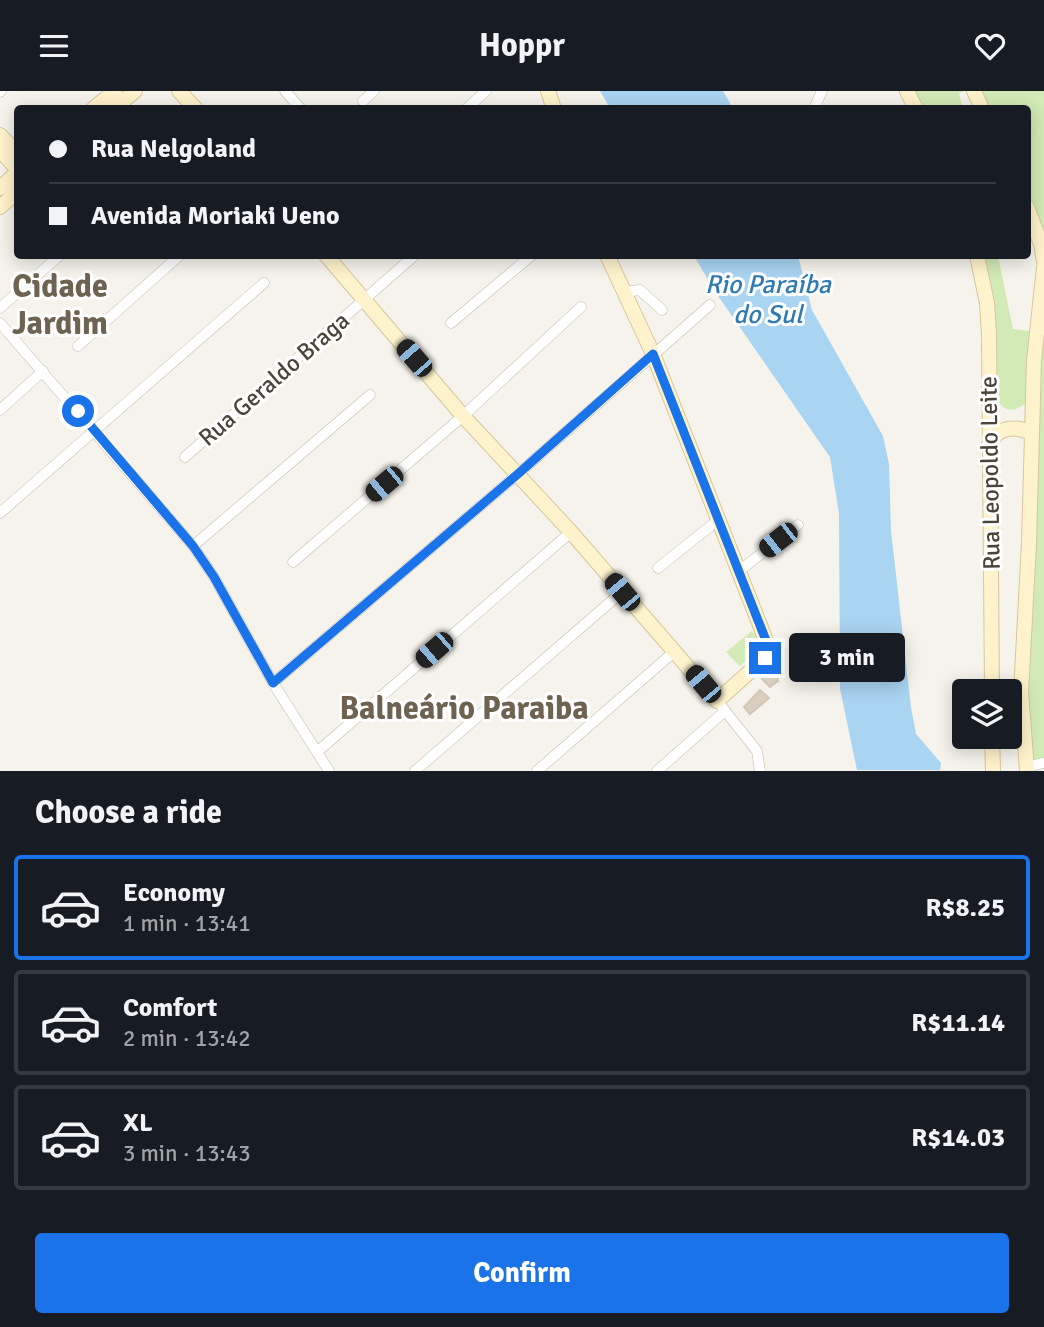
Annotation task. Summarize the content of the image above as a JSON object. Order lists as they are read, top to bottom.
{
  "streets": {
    "main road": ["Rua Leopoldo Leite"],
    "street": ["Rua Geraldo Braga"]
  },
  "districts": ["Cidade Jardim", "Balneário Paraiba"],
  "water": ["Rio Paraíba do Sul"],
  "page": {
    "header": "Hoppr",
    "banner": ["Rua Nelgoland", "Avenida Moriaki Ueno"],
    "bubble": "3 min",
    "heading": "Choose a ride",
    "list": [
      {
        "name": "Economy",
        "note": "1 min · 13:41",
        "value": "R$8.25"
      },
      {
        "name": "Comfort",
        "note": "2 min · 13:42",
        "value": "R$11.14"
      },
      {
        "name": "XL",
        "note": "3 min · 13:43",
        "value": "R$14.03"
      }
    ],
    "buttons": "Confirm"
  }
}
